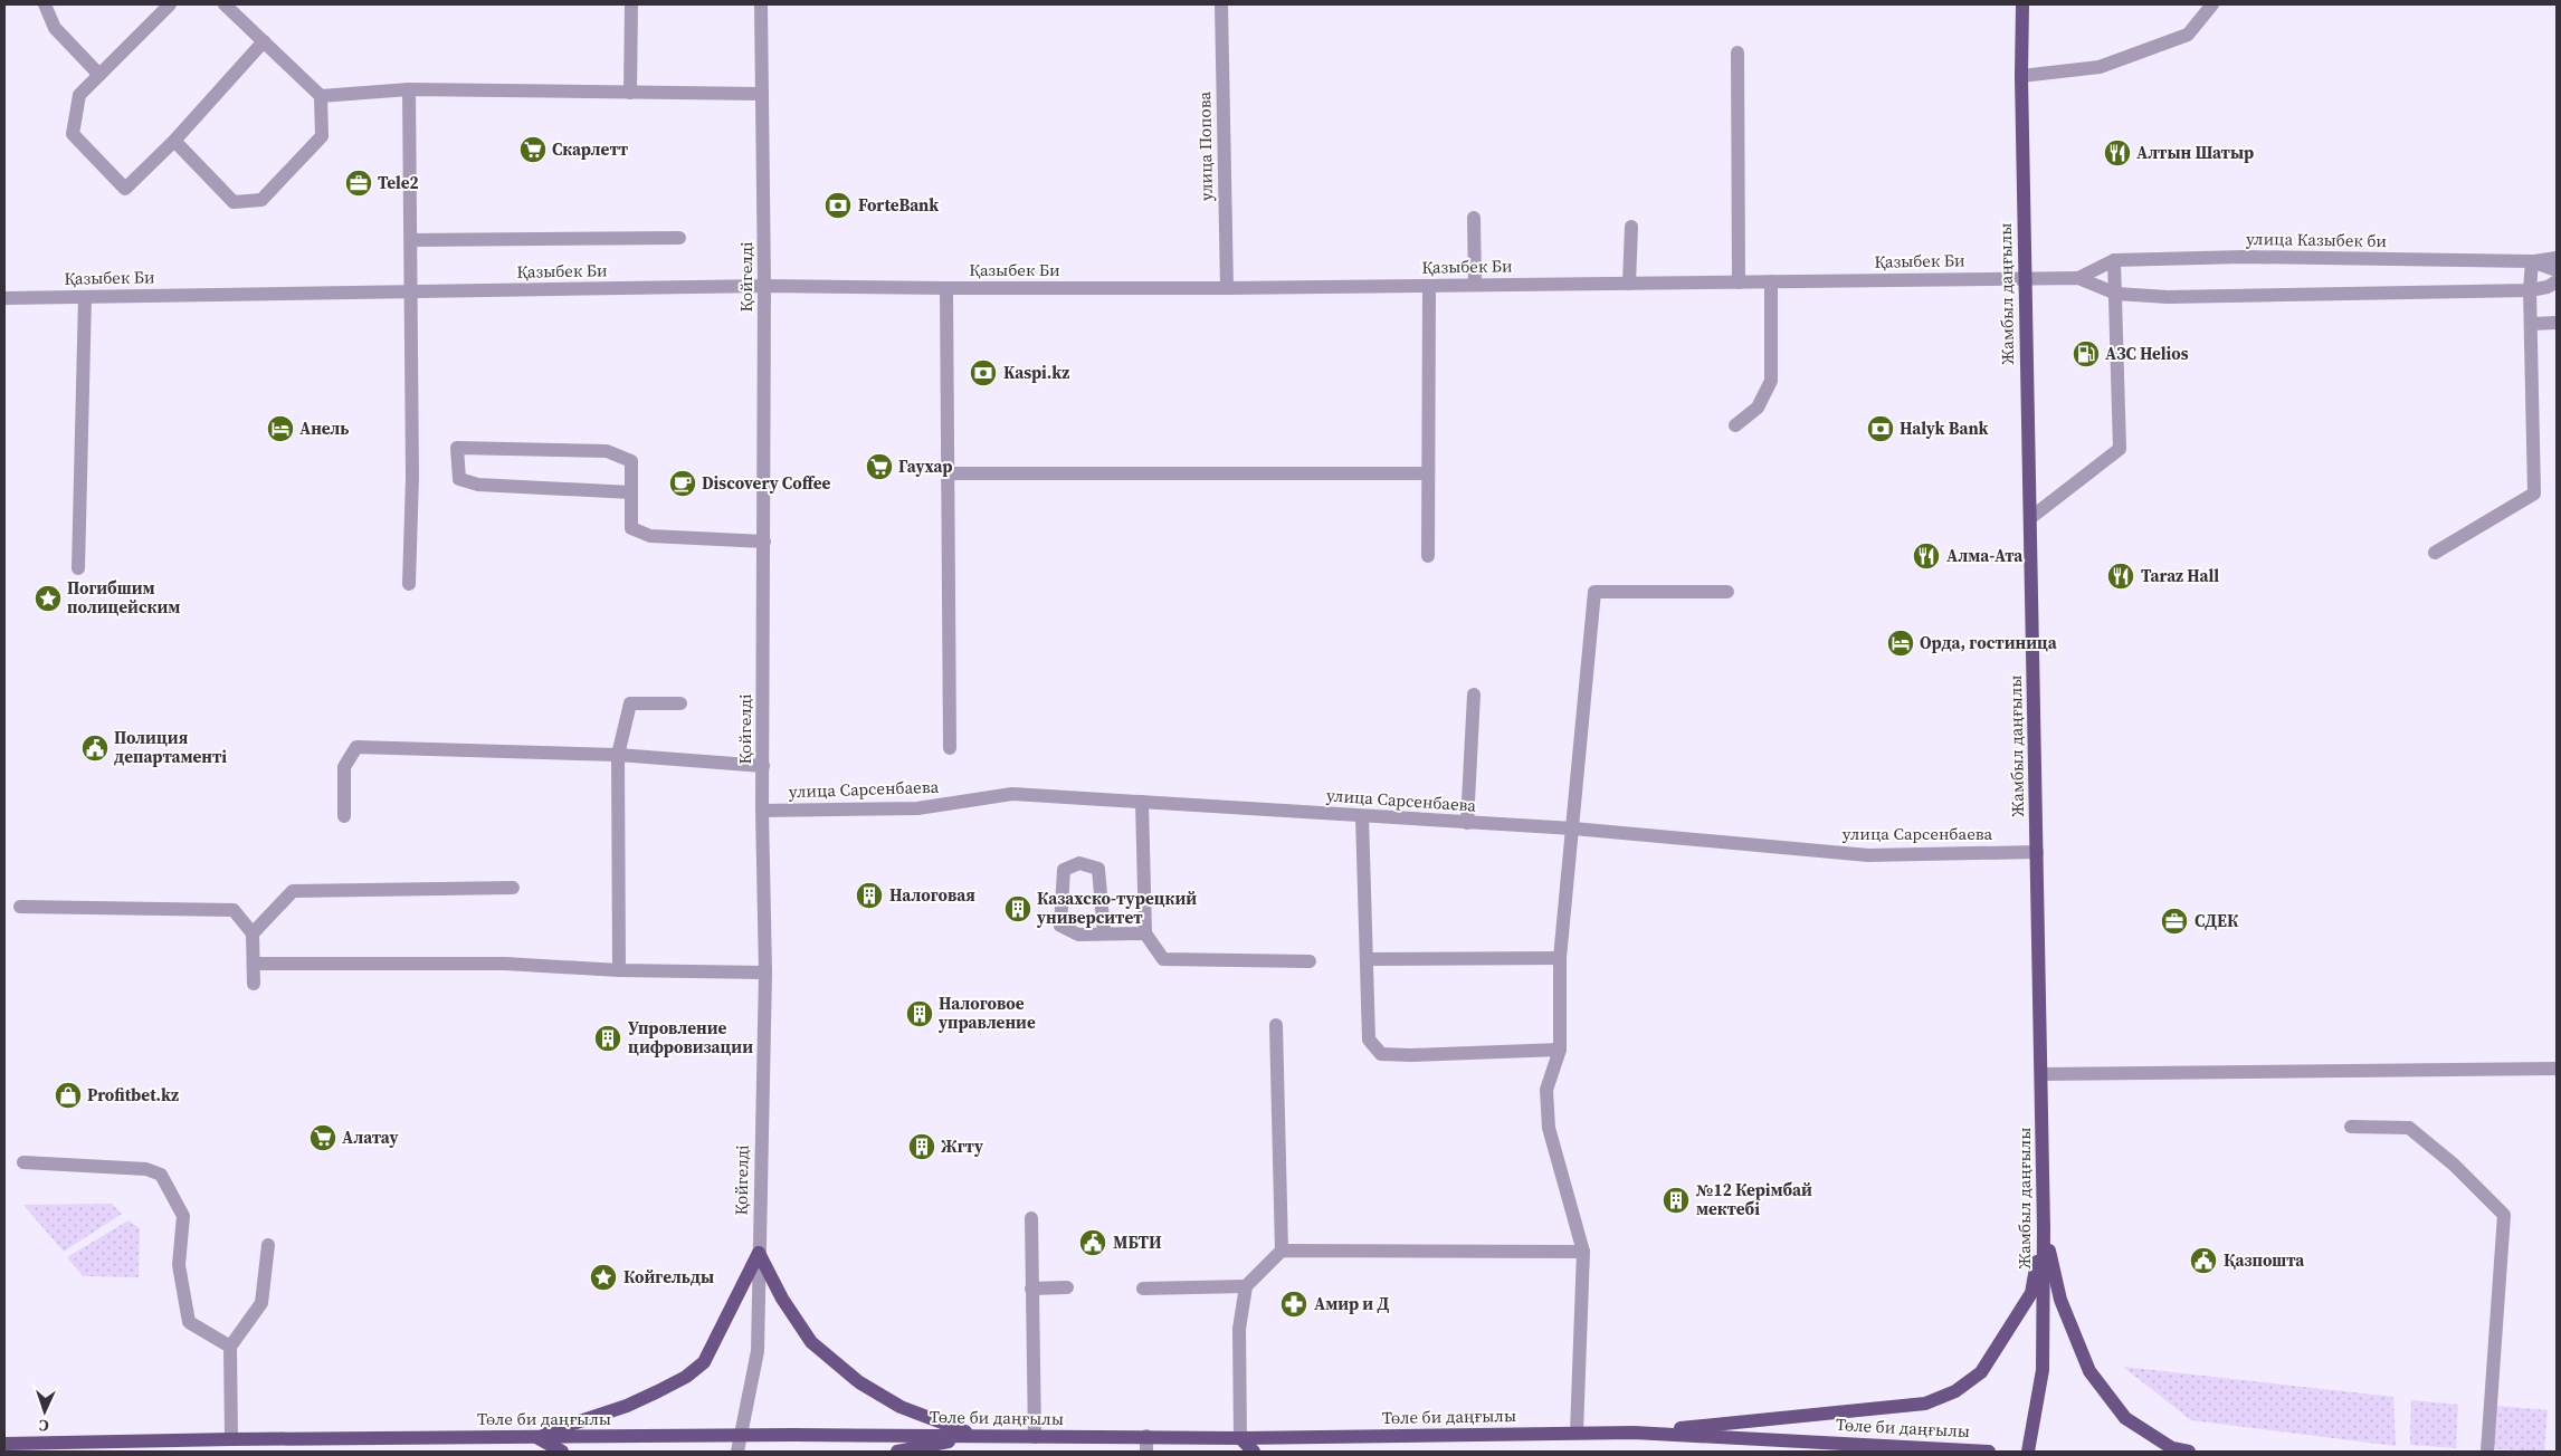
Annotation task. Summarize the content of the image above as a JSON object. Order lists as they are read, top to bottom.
{
  "streets": {
    "main road": ["Жамбыл даңғылы", "Төле би даңғылы"],
    "street": [
      "улица Попова",
      "улица Казыбек би",
      "Қазыбек Би",
      "Қойгелді",
      "улица Сарсенбаева"
    ]
  },
  "crossings": [
    ["улица Попова", "Қазыбек Би"],
    ["улица Казыбек би", "Қазыбек Би"],
    ["улица Казыбек би", "Жамбыл даңғылы"],
    ["Қазыбек Би", "Қойгелді"],
    ["Қазыбек Би", "Жамбыл даңғылы"],
    ["Қойгелді", "улица Сарсенбаева"],
    ["Қойгелді", "Төле би даңғылы"],
    ["Жамбыл даңғылы", "улица Сарсенбаева"]
  ],
  "places": {
    "supermarket": ["Скарлетт", "Гаухар", "Алатау"],
    "restaurant": ["Алтын Шатыр", "Алма-Ата", "Taraz Hall"],
    "office": ["Tele2", "СДЕК"],
    "bank": ["ForteBank", "Kaspi.kz", "Halyk Bank"],
    "fuel station": ["АЗС Helios"],
    "hotel": ["Анель", "Орда, гостиница"],
    "cafe": ["Discovery Coffee"],
    "place": ["Погибшим полицейским", "Койгельды"],
    "public building": ["Полиция департаменті", "МБТИ", "Қазпошта"],
    "building": [
      "Налоговая",
      "Казахско-турецкий университет",
      "Налоговое управление",
      "Упровление цифровизации",
      "Жгту",
      "№12 Керімбай мектебі"
    ],
    "shop": ["Profitbet.kz"],
    "pharmacy": ["Амир и Д"]
  },
  "north": "bottom"
}
